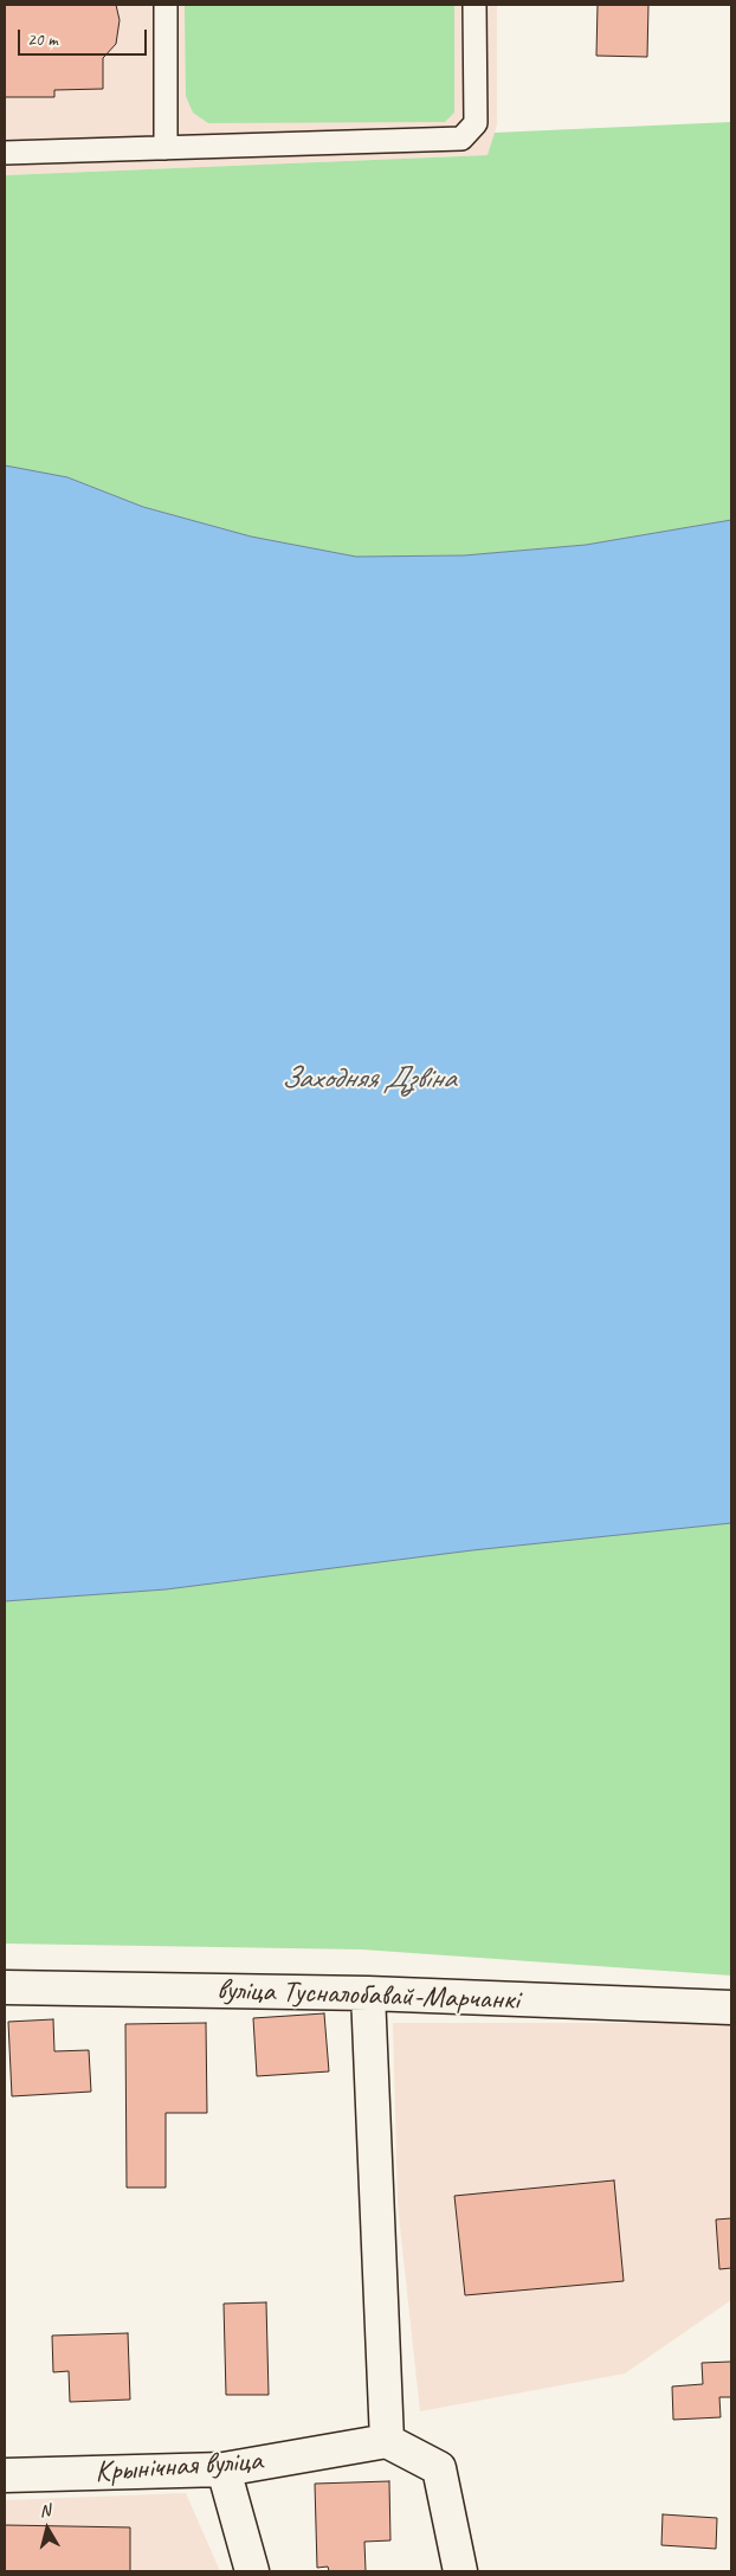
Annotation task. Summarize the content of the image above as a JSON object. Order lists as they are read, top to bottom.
{
  "streets": {
    "street": ["вуліца Тусналобавай-Марчанкі", "Крынічная вуліца"]
  },
  "water": ["Заходняя Дзвіна"],
  "scale_bar": "20 m",
  "north": "top"
}
